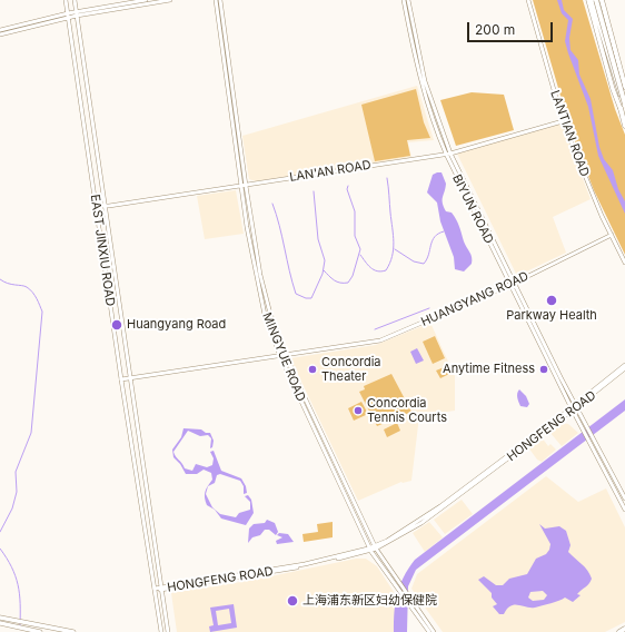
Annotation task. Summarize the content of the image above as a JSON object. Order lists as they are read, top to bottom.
{
  "streets": {
    "street": [
      "LANTIAN ROAD",
      "LAN'AN ROAD",
      "BIYUN ROAD",
      "EAST JINXIU ROAD",
      "HUANGYANG ROAD",
      "MINGYUE ROAD",
      "HONGFENG ROAD"
    ]
  },
  "crossings": [
    ["LANTIAN ROAD", "LAN'AN ROAD"],
    ["LANTIAN ROAD", "HUANGYANG ROAD"],
    ["LAN'AN ROAD", "BIYUN ROAD"],
    ["LAN'AN ROAD", "EAST JINXIU ROAD"],
    ["LAN'AN ROAD", "MINGYUE ROAD"],
    ["BIYUN ROAD", "HUANGYANG ROAD"],
    ["BIYUN ROAD", "HONGFENG ROAD"],
    ["EAST JINXIU ROAD", "HUANGYANG ROAD"],
    ["EAST JINXIU ROAD", "HONGFENG ROAD"],
    ["HUANGYANG ROAD", "MINGYUE ROAD"],
    ["MINGYUE ROAD", "HONGFENG ROAD"]
  ],
  "places": [
    "Parkway Health",
    "Huangyang Road",
    "Concordia Theater",
    "Anytime Fitness",
    "Concordia Tennis Courts",
    "上海浦东新区妇幼保健院"
  ],
  "scale_bar": "200 m"
}
